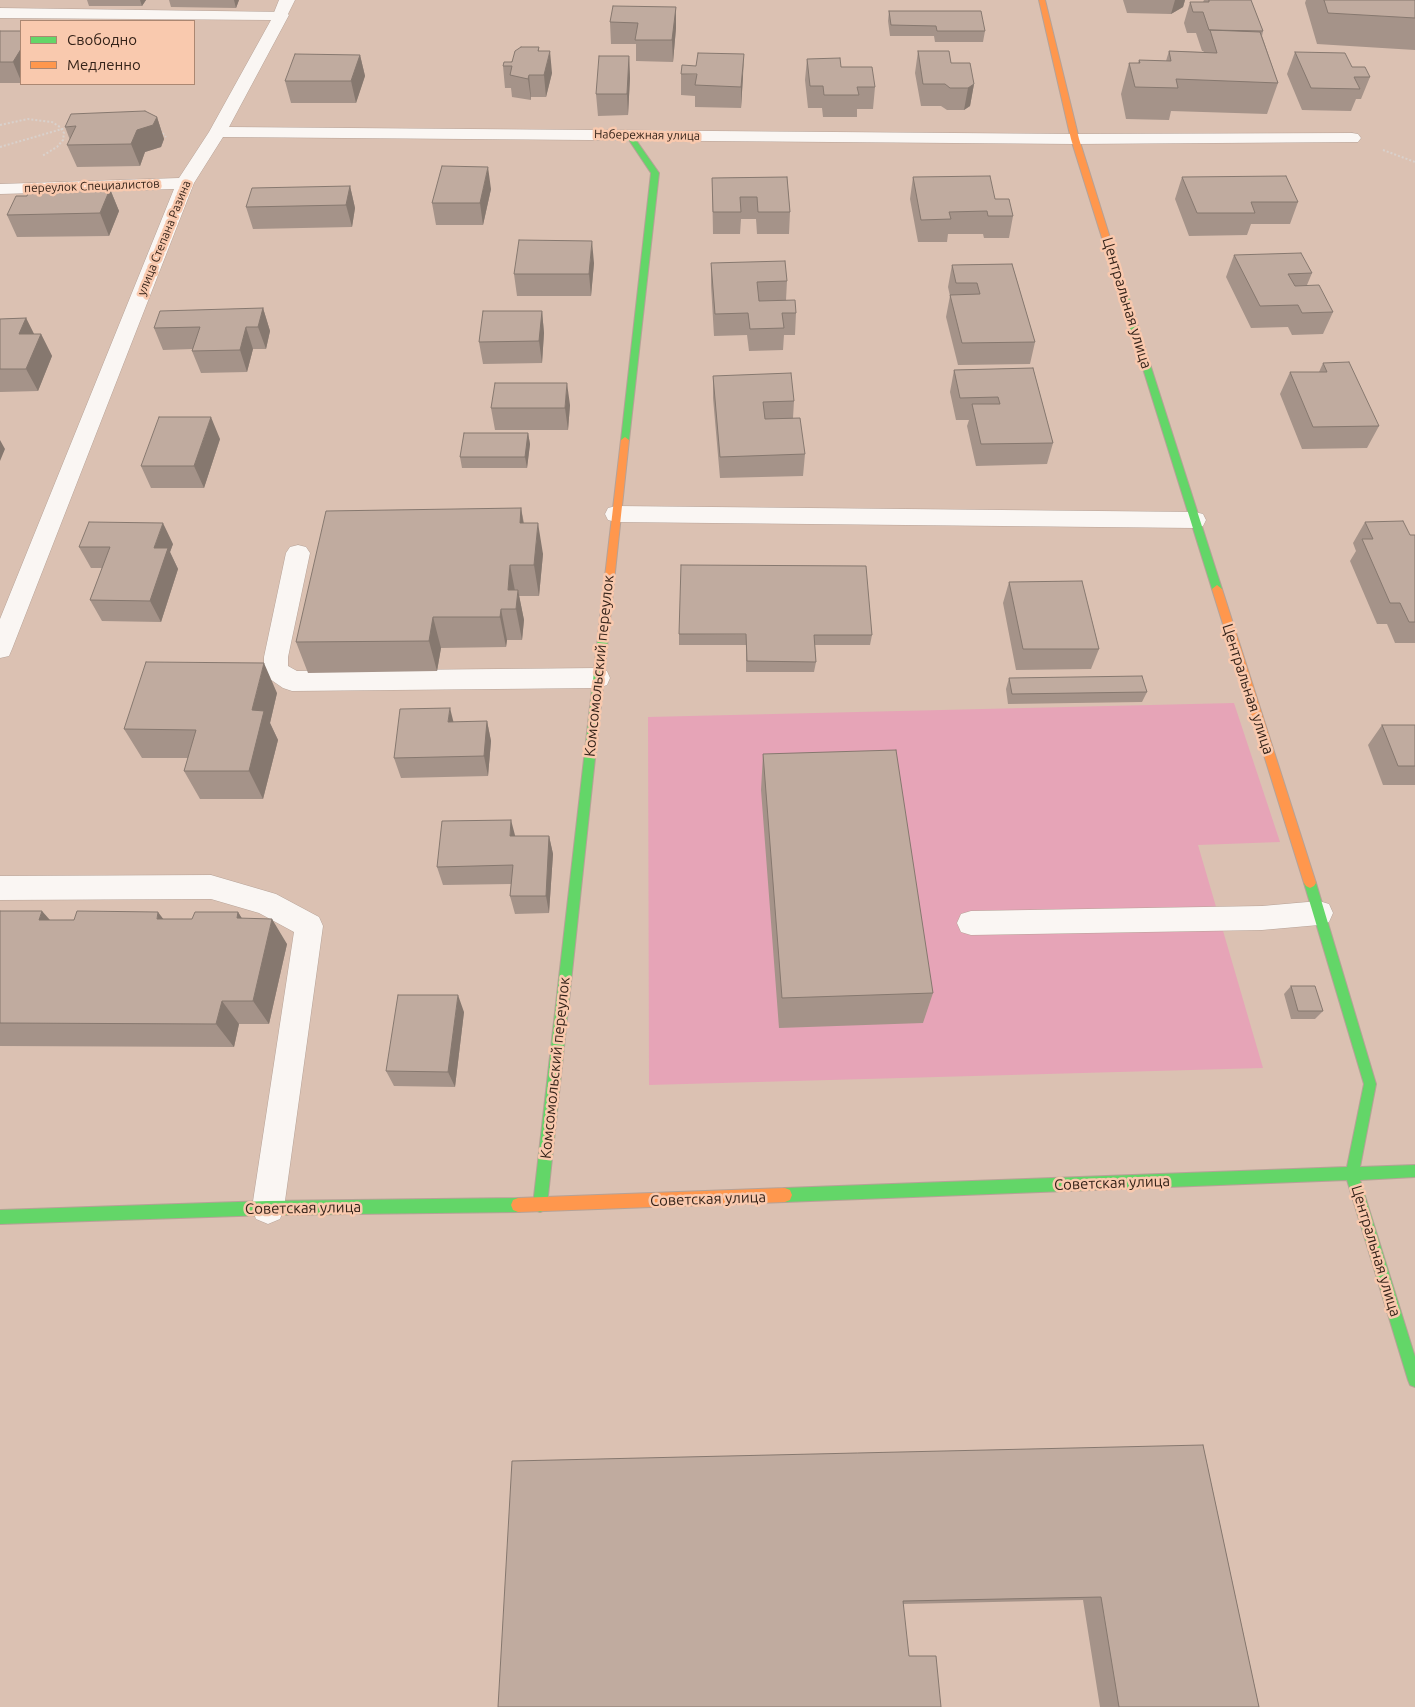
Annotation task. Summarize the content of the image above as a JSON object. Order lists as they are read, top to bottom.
{
  "streets": {
    "street": [
      "Набережная улица",
      "переулок Специалистов",
      "улица Степана Разина",
      "Центральная улица",
      "Комсомольский переулок",
      "Советская улица"
    ]
  },
  "crossings": [
    ["Набережная улица", "улица Степана Разина"],
    ["Набережная улица", "Центральная улица"],
    ["Набережная улица", "Комсомольский переулок"],
    ["переулок Специалистов", "улица Степана Разина"],
    ["Центральная улица", "Советская улица"],
    ["Комсомольский переулок", "Советская улица"]
  ],
  "legend": ["Свободно", "Медленно"]
}
